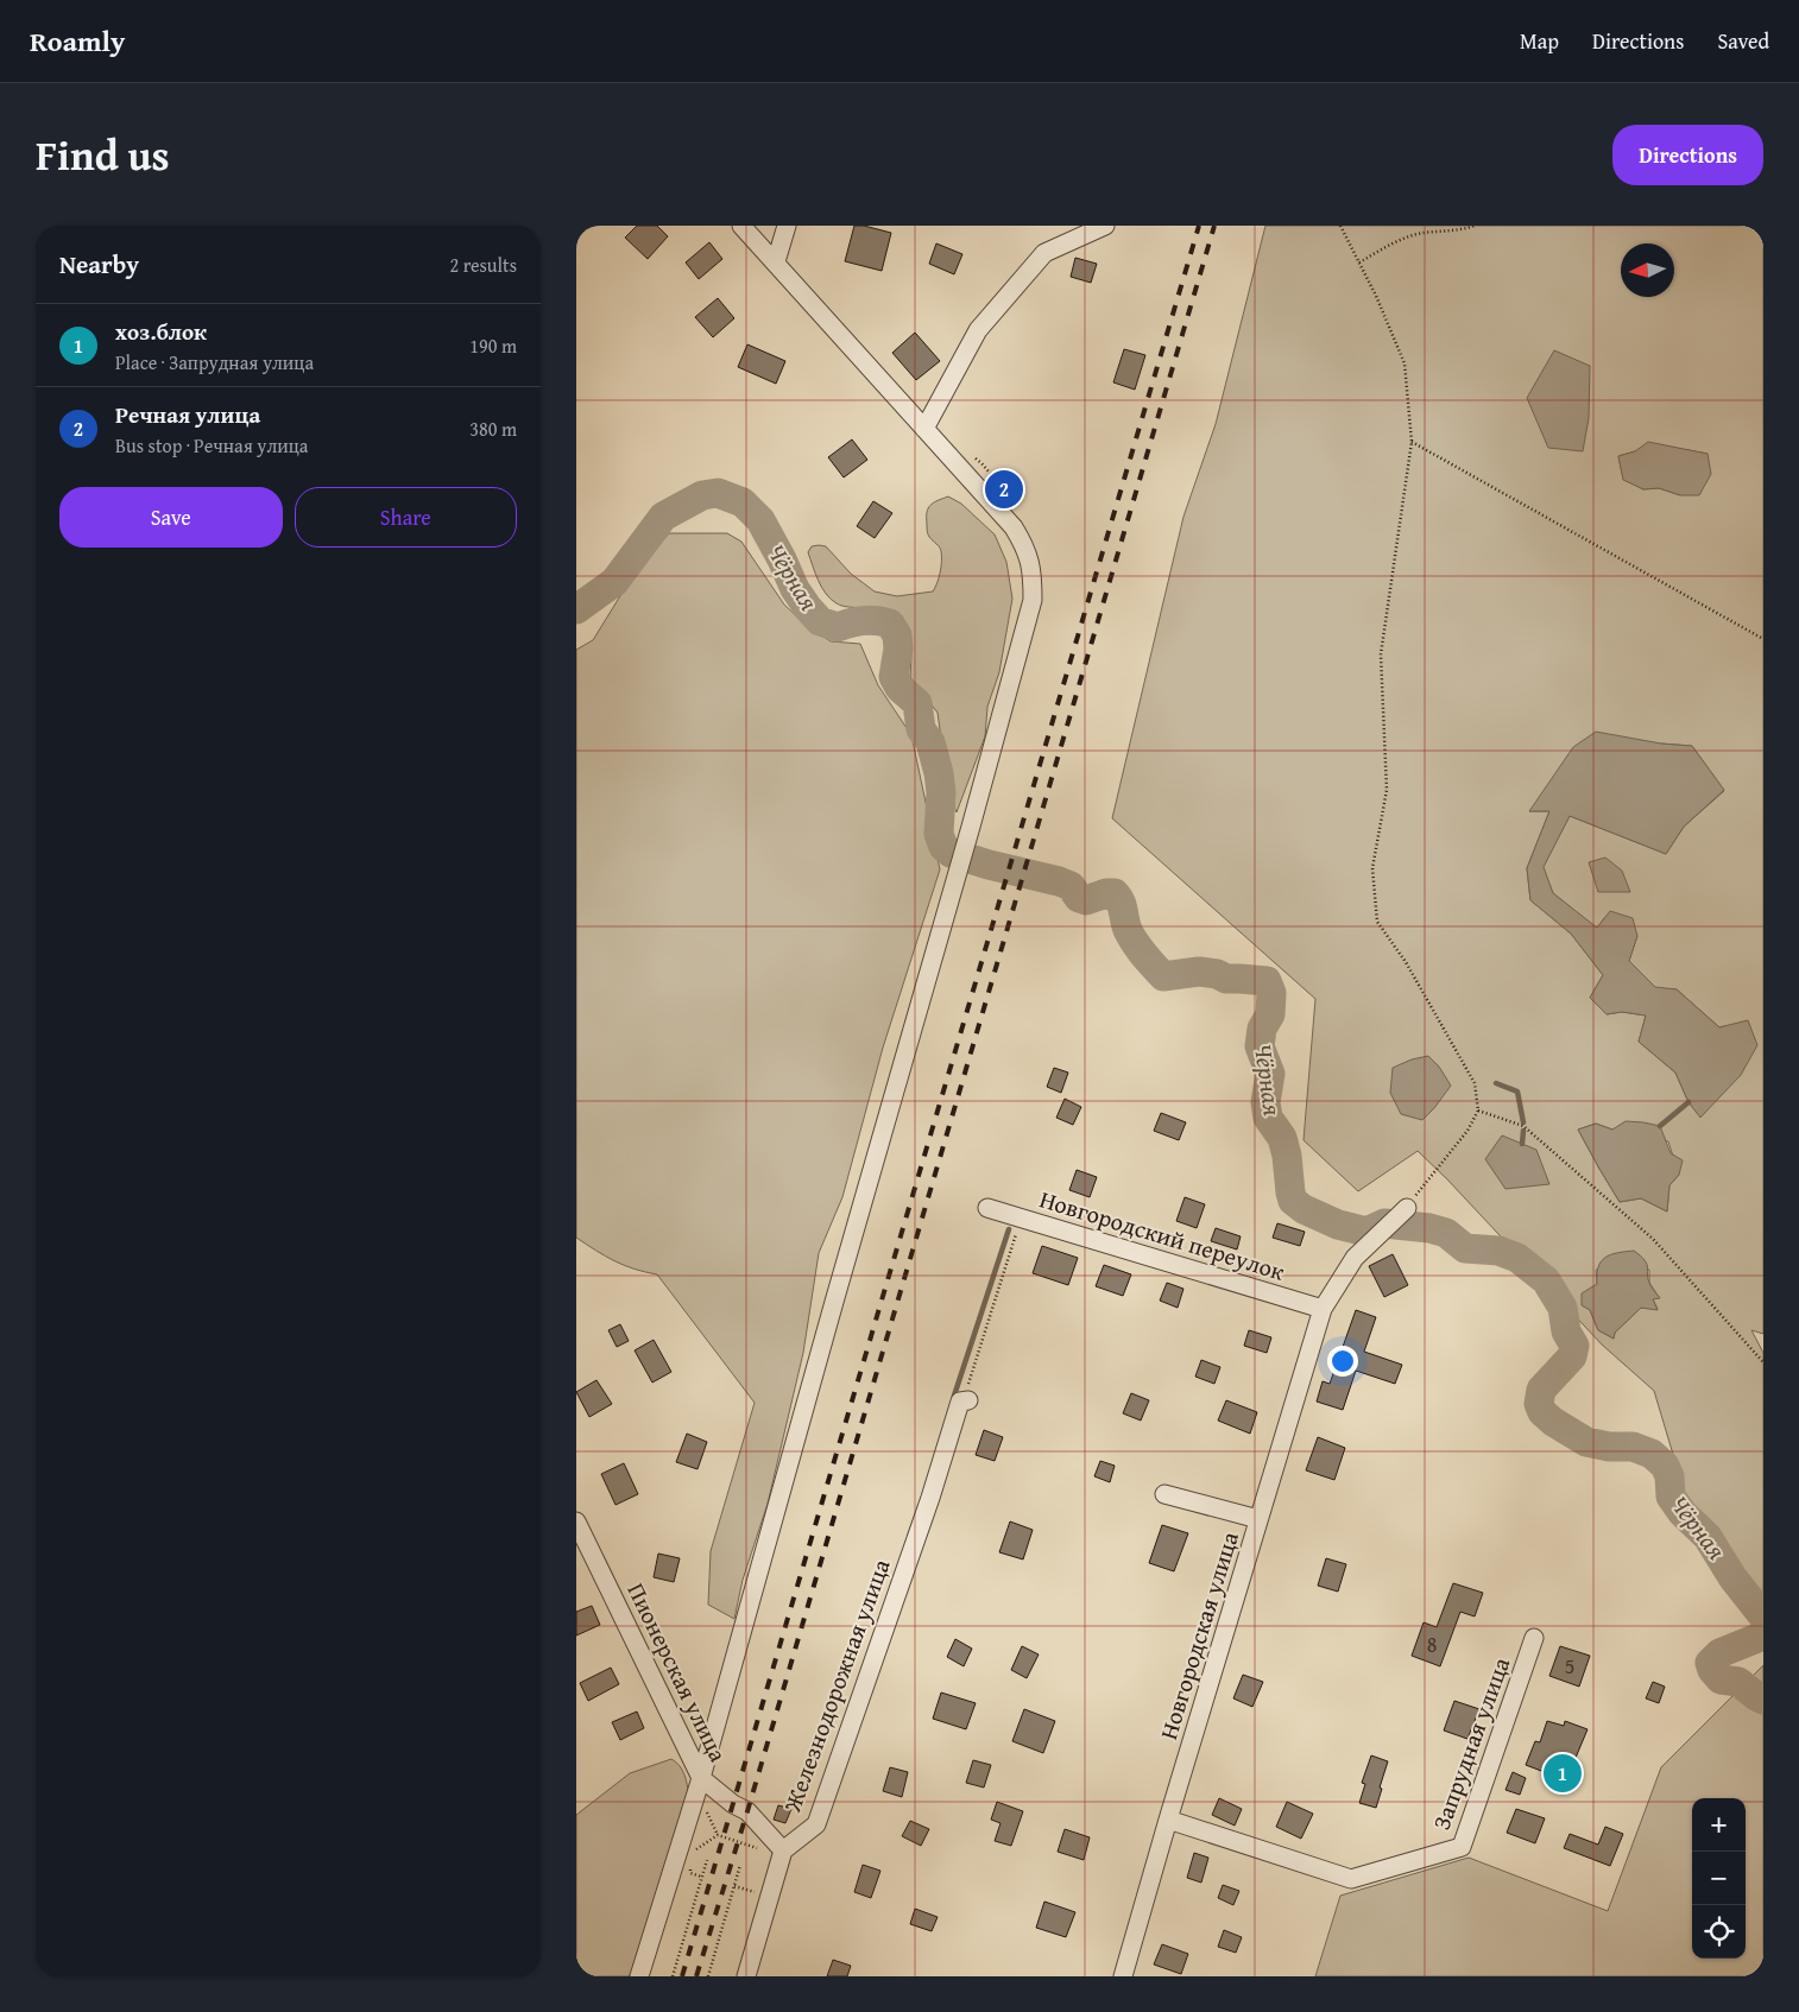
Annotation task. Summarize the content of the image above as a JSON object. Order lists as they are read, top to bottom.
{
  "streets": {
    "street": [
      "Новгородский переулок",
      "Новгородская улица",
      "Пионерская улица",
      "Железнодорожная улица",
      "Запрудная улица"
    ]
  },
  "crossings": [
    ["Новгородский переулок", "Новгородская улица"],
    ["Новгородская улица", "Запрудная улица"],
    ["Пионерская улица", "Железнодорожная улица"]
  ],
  "water": ["Чёрная"],
  "house_numbers": ["8", "5"],
  "north": "left",
  "page": {
    "header": "Roamly",
    "nav": ["Map", "Directions", "Saved"],
    "title": "Find us",
    "buttons": [
      "Directions",
      ["Save", "Share"]
    ],
    "heading": ["Nearby", "2 results"],
    "list": [
      {
        "mark": "1",
        "name": "хоз.блок",
        "note": "Place · Запрудная улица",
        "value": "190 m"
      },
      {
        "mark": "2",
        "name": "Речная улица",
        "note": "Bus stop · Речная улица",
        "value": "380 m"
      }
    ],
    "pins": ["2", "1"],
    "map_buttons": ["+", "−"]
  }
}
